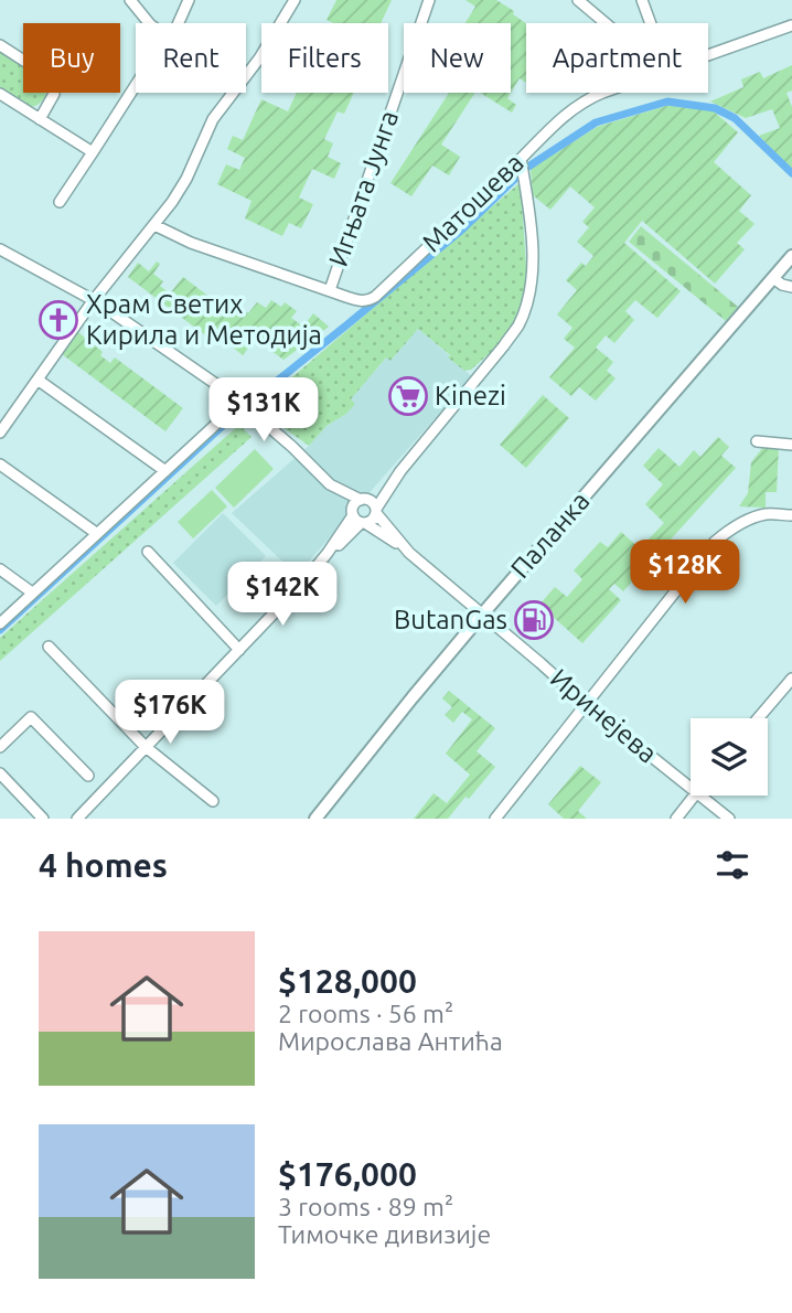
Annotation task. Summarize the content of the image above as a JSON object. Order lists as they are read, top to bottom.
{
  "streets": {
    "main road": ["Паланка"],
    "street": ["Игњата Јунга", "Матошева", "Иринејева"]
  },
  "crossings": [
    ["Игњата Јунга", "Матошева"],
    ["Паланка", "Иринејева"]
  ],
  "places": {
    "church": ["Храм Светих Кирила и Методија"],
    "supermarket": ["Kinezi"],
    "fuel station": ["ButanGas"]
  },
  "page": {
    "chip": [
      "Buy",
      "Rent",
      "Filters",
      "New",
      "Apartment"
    ],
    "price": [
      "$131K",
      "$128K",
      "$142K",
      "$176K"
    ],
    "heading": "4 homes",
    "list": [
      {
        "name": "$128,000",
        "note": "2 rooms · 56 m² · Мирослава Антића"
      },
      {
        "name": "$176,000",
        "note": "3 rooms · 89 m² · Тимочке дивизије"
      }
    ]
  }
}
